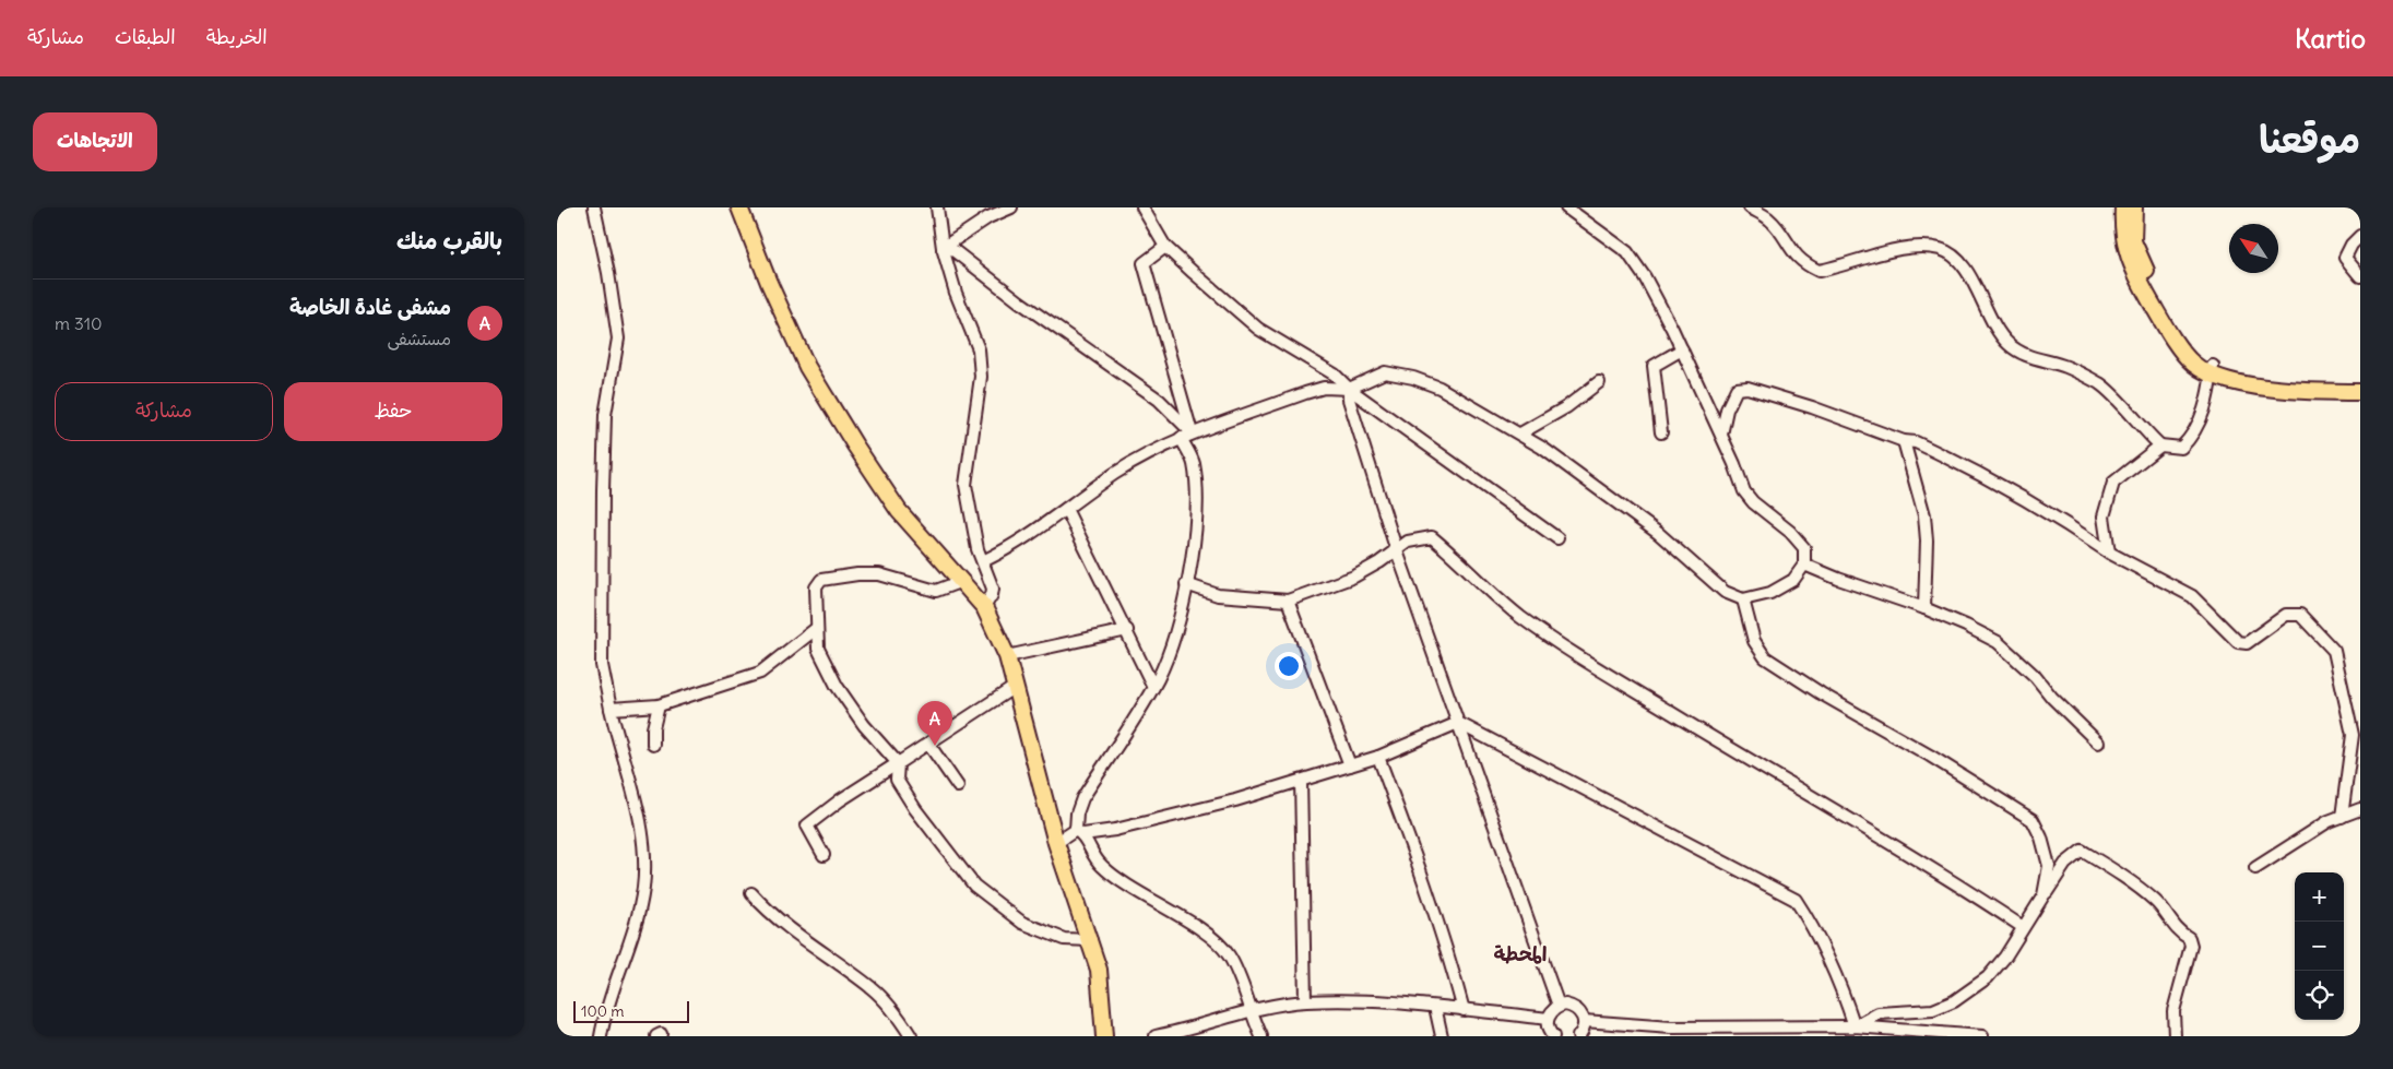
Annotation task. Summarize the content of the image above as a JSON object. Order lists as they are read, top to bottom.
{
  "districts": ["المحطة"],
  "scale_bar": "100 m",
  "north": "top left",
  "page": {
    "header": "Kartio",
    "nav": ["الخريطة", "الطبقات", "مشاركة"],
    "title": "موقعنا",
    "buttons": [
      "الاتجاهات",
      ["حفظ", "مشاركة"]
    ],
    "heading": "بالقرب منك",
    "list": [
      {
        "mark": "A",
        "name": "مشفى غادة الخاصة",
        "note": "مستشفى",
        "value": "310 m"
      }
    ],
    "pins": "A",
    "map_buttons": ["+", "−"],
    "scale": "100 m"
  }
}
